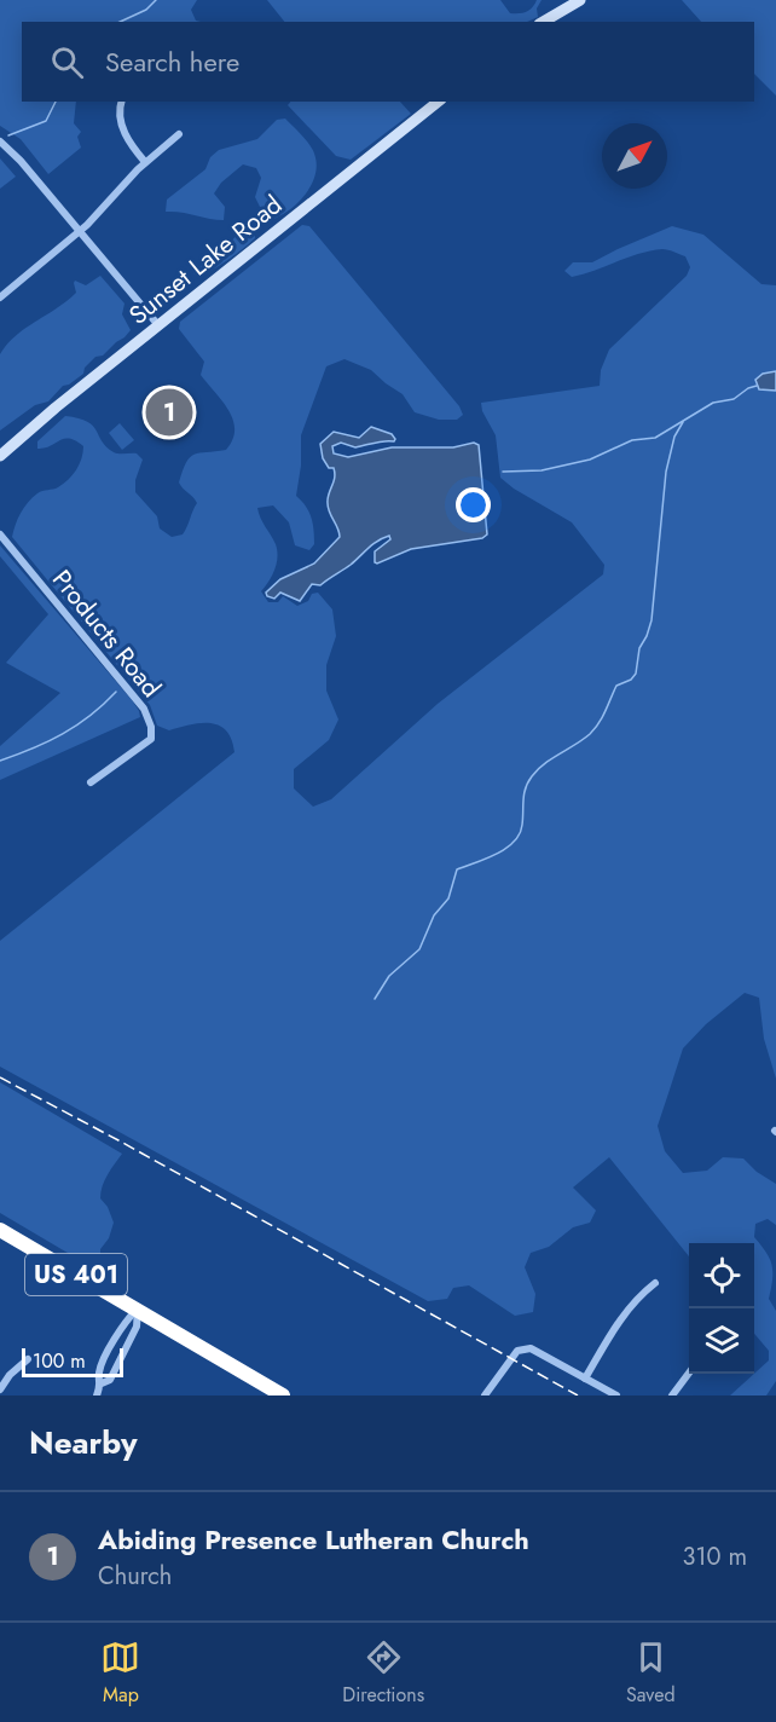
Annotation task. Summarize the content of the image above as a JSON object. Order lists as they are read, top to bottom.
{
  "streets": {
    "highway": ["US 401"],
    "main road": ["Sunset Lake Road"],
    "street": ["Products Road"]
  },
  "scale_bar": "100 m",
  "north": "top right",
  "page": {
    "search": "Search here",
    "pins": "1",
    "scale": "100 m",
    "heading": "Nearby",
    "list": [
      {
        "mark": "1",
        "name": "Abiding Presence Lutheran Church",
        "note": "Church",
        "value": "310 m"
      }
    ],
    "nav": ["Map", "Directions", "Saved"]
  }
}
